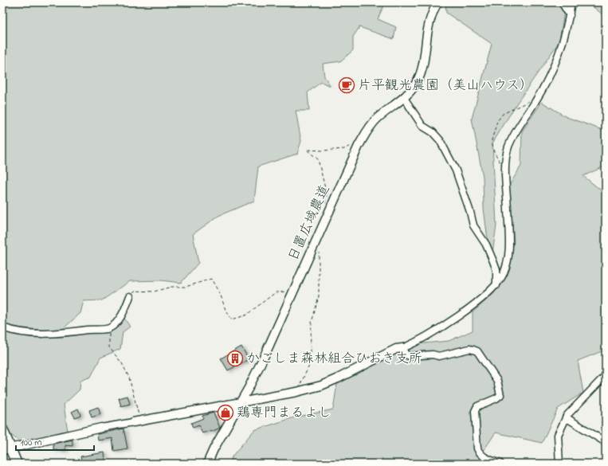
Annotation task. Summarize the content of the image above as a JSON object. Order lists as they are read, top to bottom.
{
  "streets": {
    "street": ["日置広域農道"]
  },
  "places": {
    "cafe": ["片平観光農園（美山ハウス）"],
    "building": ["かごしま森林組合ひおき支所"],
    "shop": ["鶏専門まるよし"]
  },
  "scale_bar": "100 m"
}
